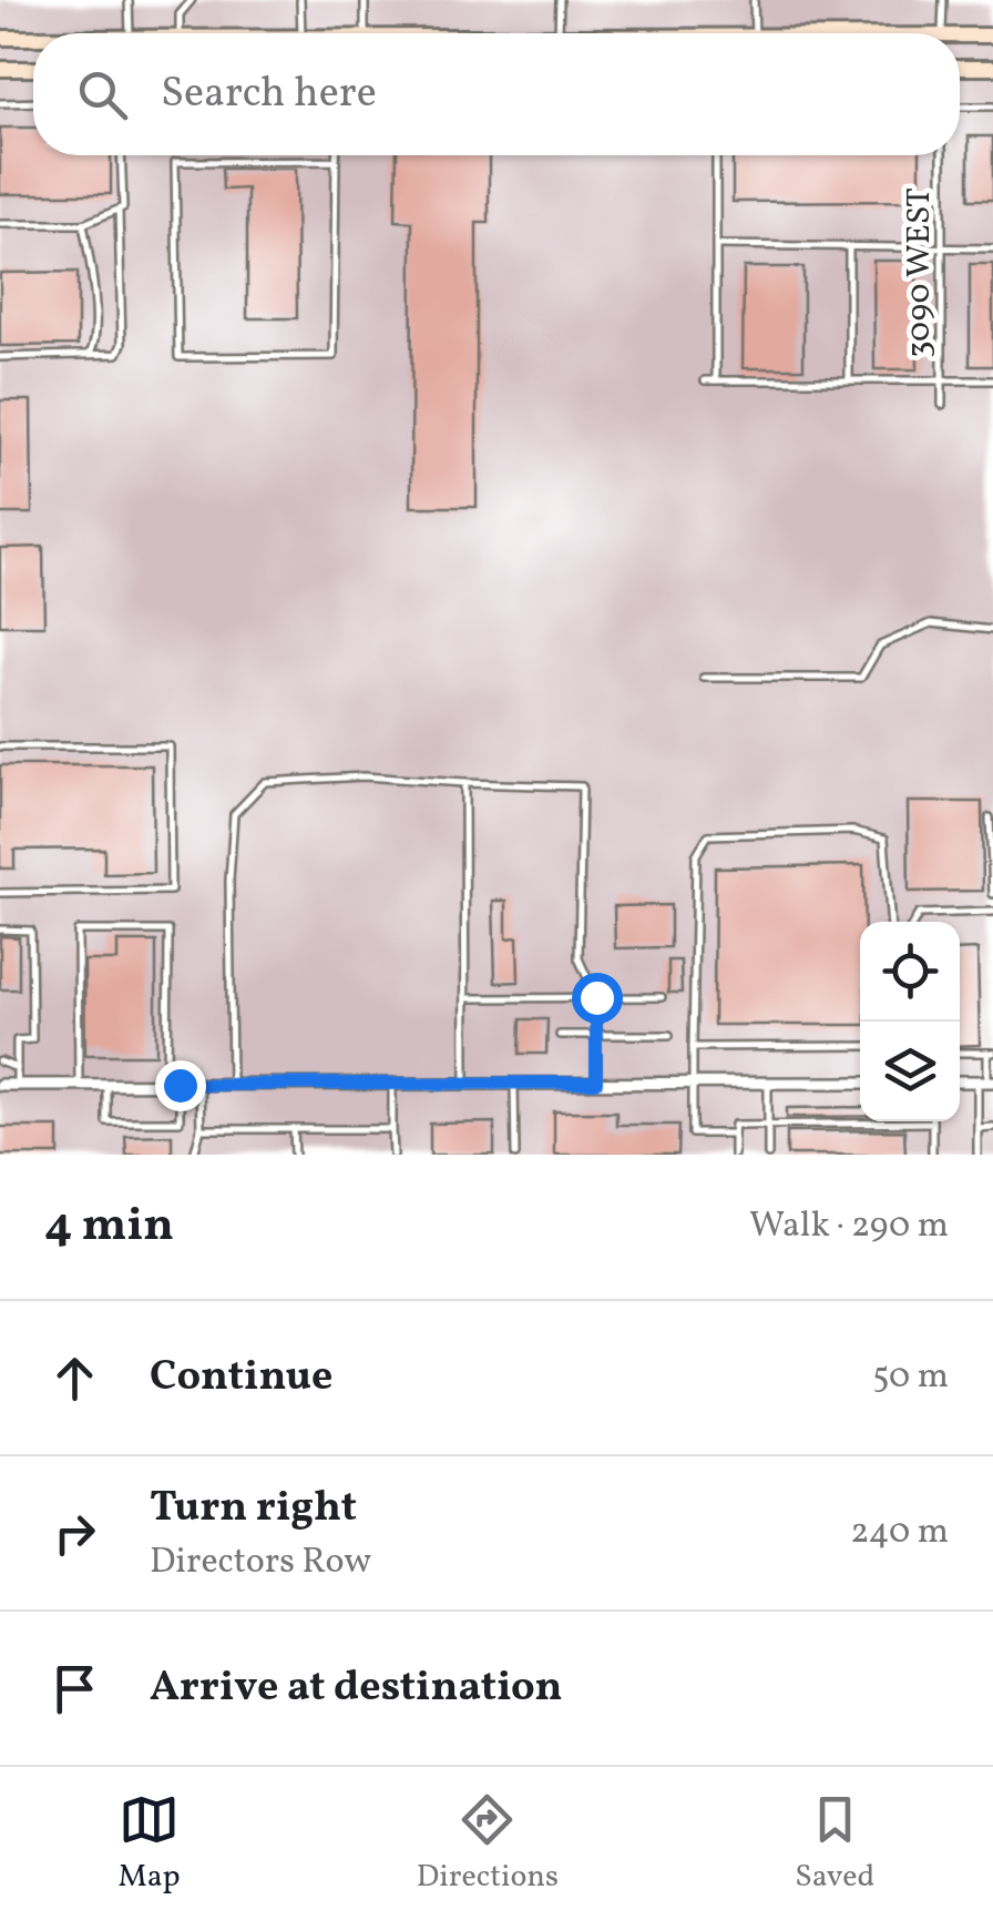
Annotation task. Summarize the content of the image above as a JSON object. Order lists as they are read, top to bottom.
{
  "streets": {
    "lane": ["3090 WEST"]
  },
  "page": {
    "search": "Search here",
    "heading": ["4 min", "Walk · 290 m"],
    "list": [
      ["Continue", "50 m"],
      ["Turn right", "Directors Row", "240 m"],
      "Arrive at destination"
    ],
    "nav": ["Map", "Directions", "Saved"]
  }
}
